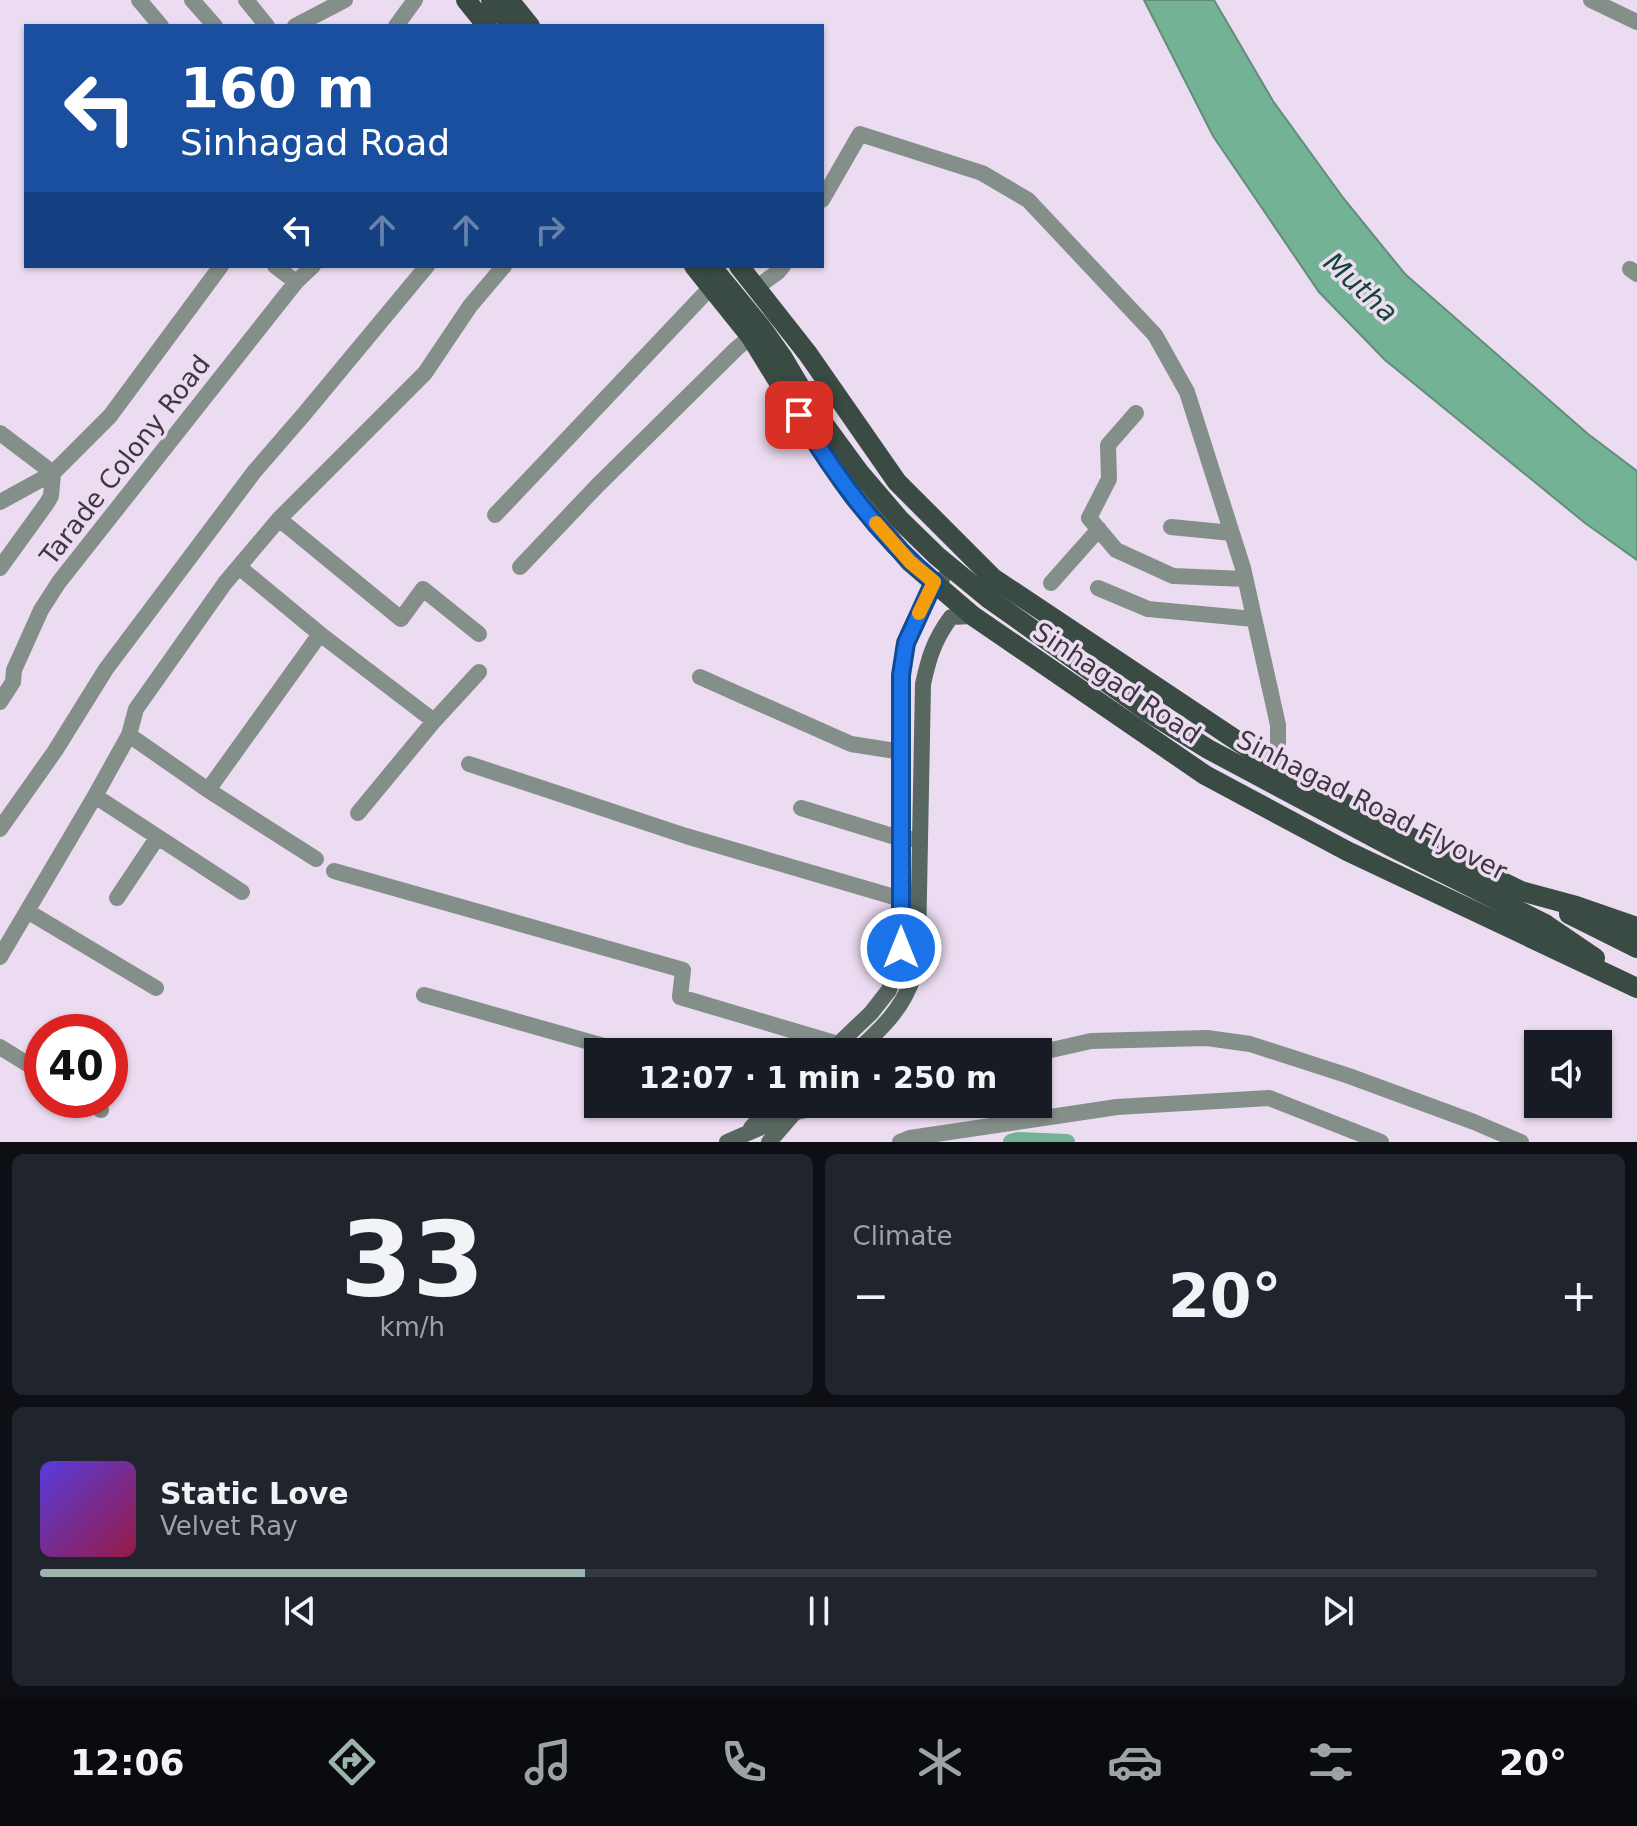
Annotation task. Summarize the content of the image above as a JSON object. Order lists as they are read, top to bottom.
{
  "streets": {
    "main road": ["Sinhagad Road", "Sinhagad Road Flyover"],
    "street": ["Tarade Colony Road"]
  },
  "crossings": [
    ["Sinhagad Road", "Sinhagad Road Flyover"]
  ],
  "water": ["Mutha"],
  "page": {
    "turn": ["160 m", "Sinhagad Road"],
    "limit": "40",
    "trip": "12:07 · 1 min · 250 m",
    "tile": [
      ["33", "km/h"],
      "Climate"
    ],
    "heat": ["−", "20°", "+"],
    "song": ["Static Love", "Velvet Ray"],
    "tabs": ["12:06", "20°"]
  }
}
